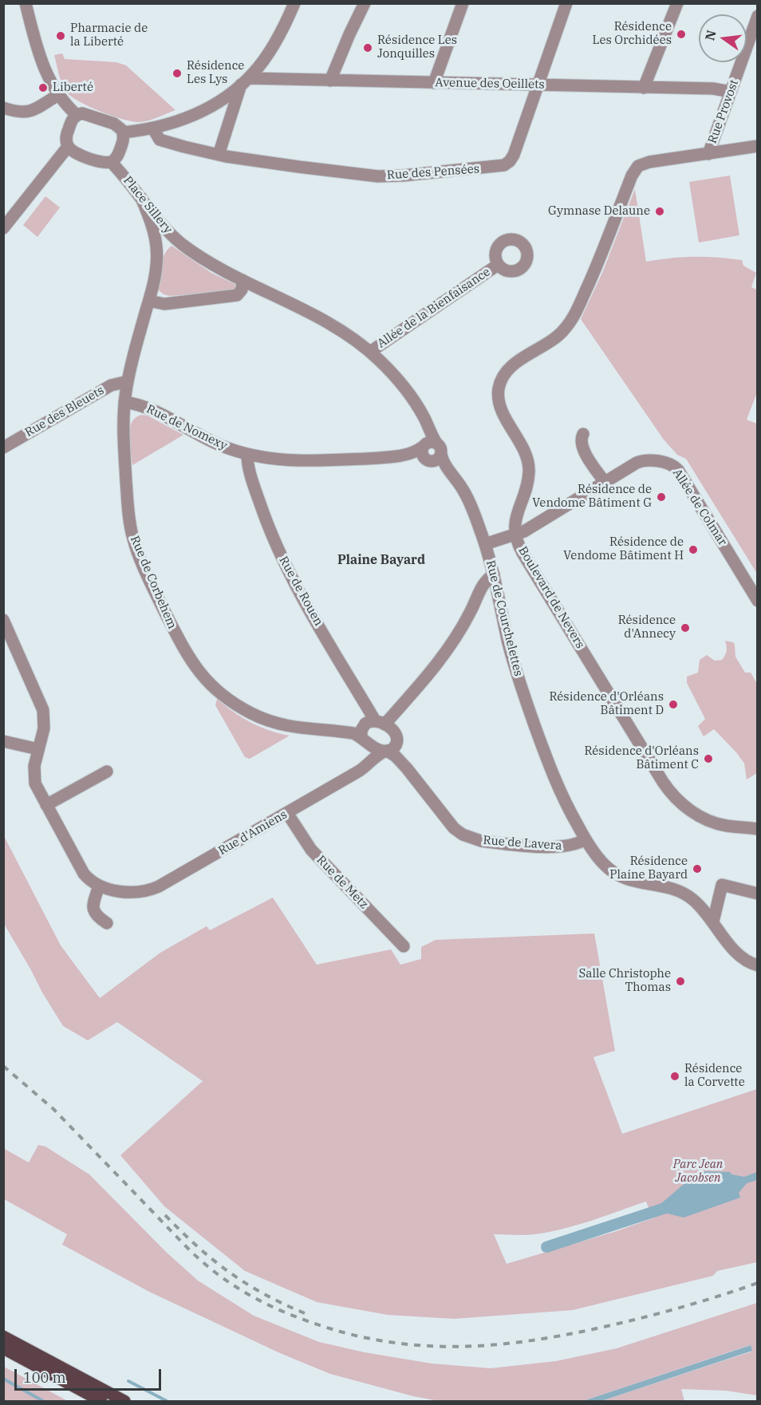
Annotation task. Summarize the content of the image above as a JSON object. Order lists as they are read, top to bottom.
{
  "streets": {
    "street": [
      "Avenue des Oeillets",
      "Rue Provost",
      "Rue des Pensées",
      "Place Sillery",
      "Allée de la Bienfaisance",
      "Rue des Bleuets",
      "Rue de Nomexy",
      "Allée de Colmar",
      "Rue de Corbehem",
      "Rue de Rouen",
      "Boulevard de Nevers",
      "Rue de Courchelettes",
      "Rue d'Amiens",
      "Rue de Lavera",
      "Rue de Metz"
    ]
  },
  "crossings": [
    ["Avenue des Oeillets", "Rue Provost"],
    ["Avenue des Oeillets", "Rue des Pensées"],
    ["Rue Provost", "Boulevard de Nevers"],
    ["Place Sillery", "Rue de Corbehem"],
    ["Place Sillery", "Rue de Courchelettes"],
    ["Allée de la Bienfaisance", "Rue de Courchelettes"],
    ["Rue des Bleuets", "Rue de Corbehem"],
    ["Rue de Nomexy", "Rue de Corbehem"],
    ["Rue de Nomexy", "Rue de Rouen"],
    ["Rue de Nomexy", "Rue de Courchelettes"],
    ["Allée de Colmar", "Boulevard de Nevers"],
    ["Allée de Colmar", "Rue de Courchelettes"],
    ["Rue de Corbehem", "Rue de Rouen"],
    ["Rue de Corbehem", "Rue d'Amiens"],
    ["Rue de Corbehem", "Rue de Lavera"],
    ["Rue de Rouen", "Rue d'Amiens"],
    ["Rue de Rouen", "Rue de Lavera"],
    ["Rue de Courchelettes", "Rue de Lavera"],
    ["Rue d'Amiens", "Rue de Lavera"],
    ["Rue d'Amiens", "Rue de Metz"]
  ],
  "districts": ["Plaine Bayard"],
  "parks": ["Parc Jean Jacobsen"],
  "places": [
    "Résidence Les Orchidées",
    "Pharmacie de la Liberté",
    "Résidence Les Jonquilles",
    "Résidence Les Lys",
    "Liberté",
    "Gymnase Delaune",
    "Résidence de Vendome Bâtiment G",
    "Résidence de Vendome Bâtiment H",
    "Résidence d'Annecy",
    "Résidence d'Orléans Bâtiment D",
    "Résidence d'Orléans Bâtiment C",
    "Résidence Plaine Bayard",
    "Salle Christophe Thomas",
    "Résidence la Corvette"
  ],
  "scale_bar": "100 m",
  "north": "left"
}
